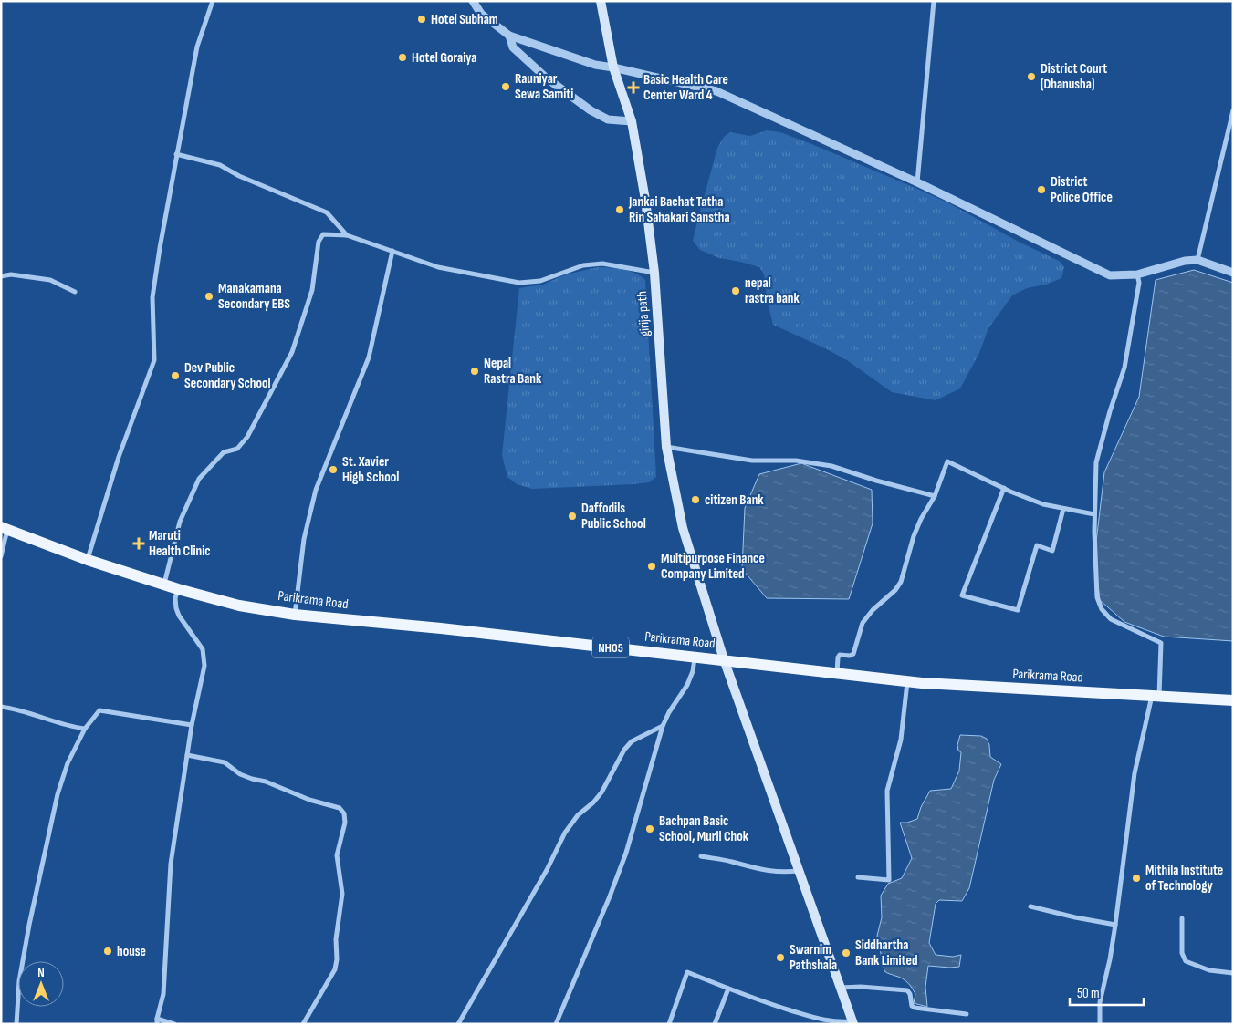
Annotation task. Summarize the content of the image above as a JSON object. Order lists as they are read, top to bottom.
{
  "streets": {
    "main road": ["girija path", "Parikrama Road", "NH05"]
  },
  "crossings": [
    ["girija path", "Parikrama Road"]
  ],
  "places": {
    "other": [
      "Hotel Subham",
      "Hotel Goraiya",
      "District Court (Dhanusha)",
      "Rauniyar Sewa Samiti",
      "District Police Office",
      "Jankai Bachat Tatha Rin Sahakari Sanstha",
      "nepal rastra bank",
      "Manakamana Secondary EBS",
      "Nepal Rastra Bank",
      "Dev Public Secondary School",
      "St. Xavier High School",
      "citizen Bank",
      "Daffodils Public School",
      "Multipurpose Finance Company Limited",
      "Bachpan Basic School, Muril Chok",
      "Mithila Institute of Technology",
      "house",
      "Siddhartha Bank Limited",
      "Swarnim Pathshala"
    ],
    "health": ["Basic Health Care Center Ward 4", "Maruti Health Clinic"]
  },
  "scale_bar": "50 m",
  "north": "top"
}
